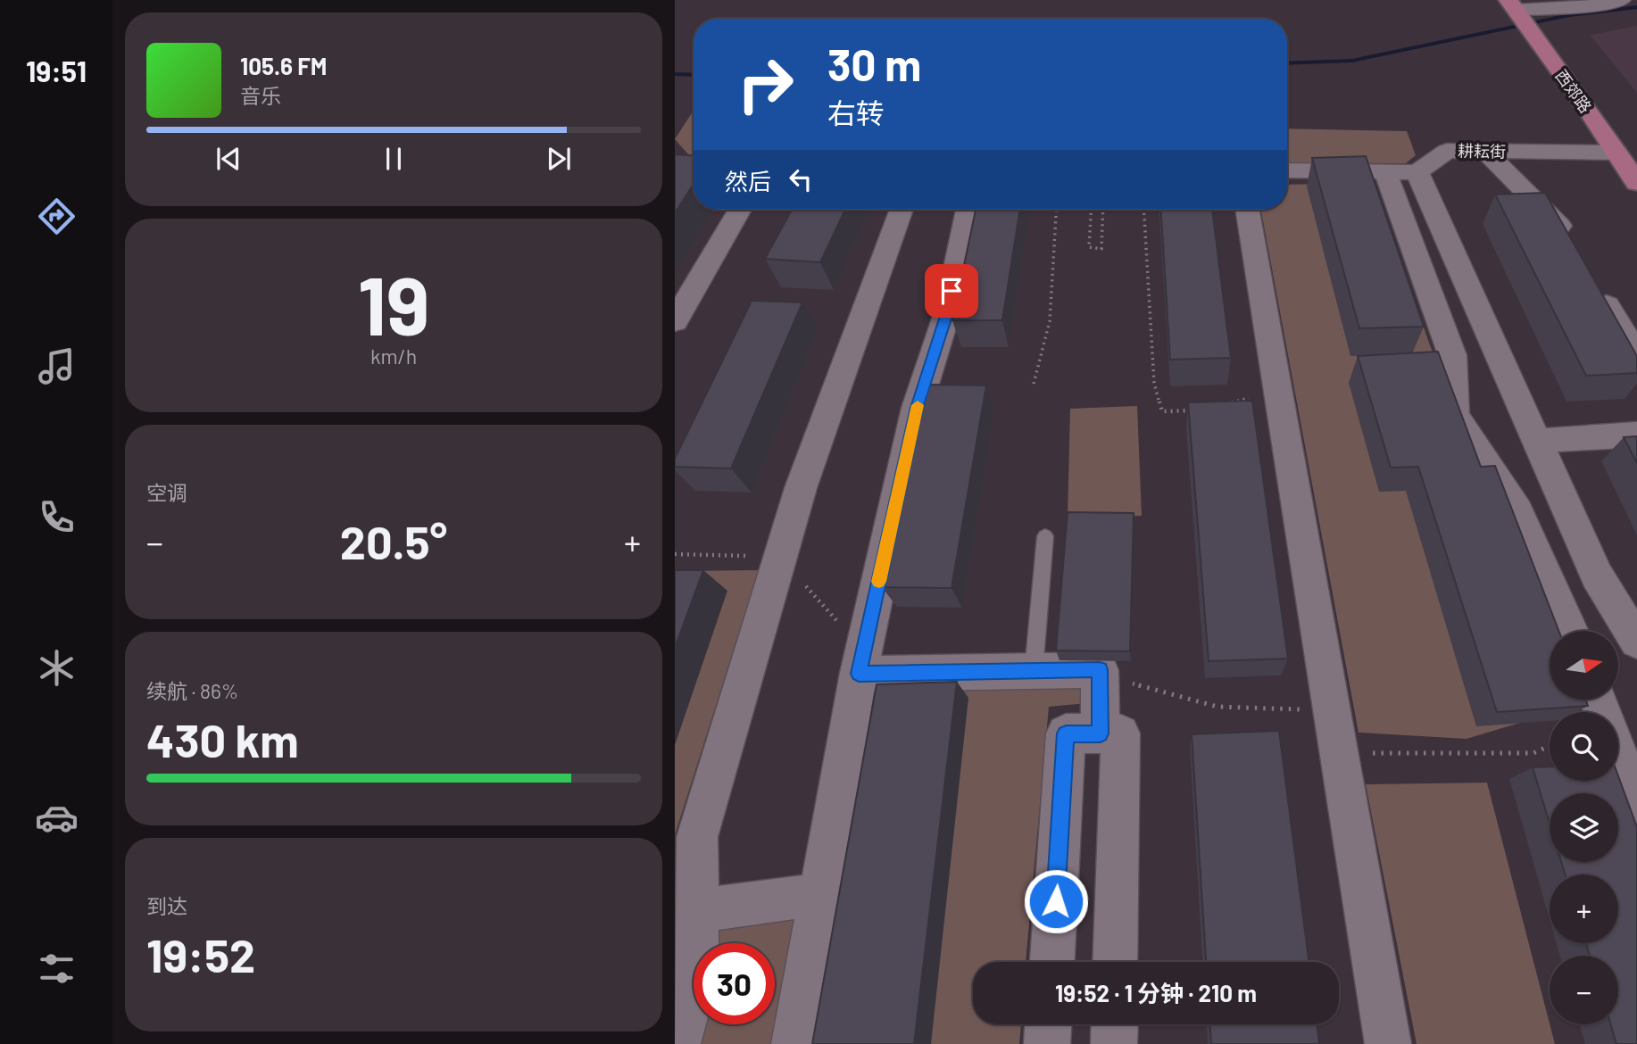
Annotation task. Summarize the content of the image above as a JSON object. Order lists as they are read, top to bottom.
{
  "streets": {
    "main road": ["西郊路"],
    "street": ["耕耘街"]
  },
  "crossings": [
    ["西郊路", "耕耘街"]
  ],
  "north": "right",
  "page": {
    "tabs": "19:51",
    "turn": ["30 m", "右转"],
    "song": ["105.6 FM", "音乐"],
    "then": "然后",
    "tile": [
      ["19", "km/h"],
      "空调",
      ["续航 · 86%", "430 km"],
      ["到达", "19:52"]
    ],
    "heat": ["−", "20.5°", "+"],
    "map_buttons": ["+", "−"],
    "limit": "30",
    "trip": "19:52 · 1 分钟 · 210 m"
  }
}
